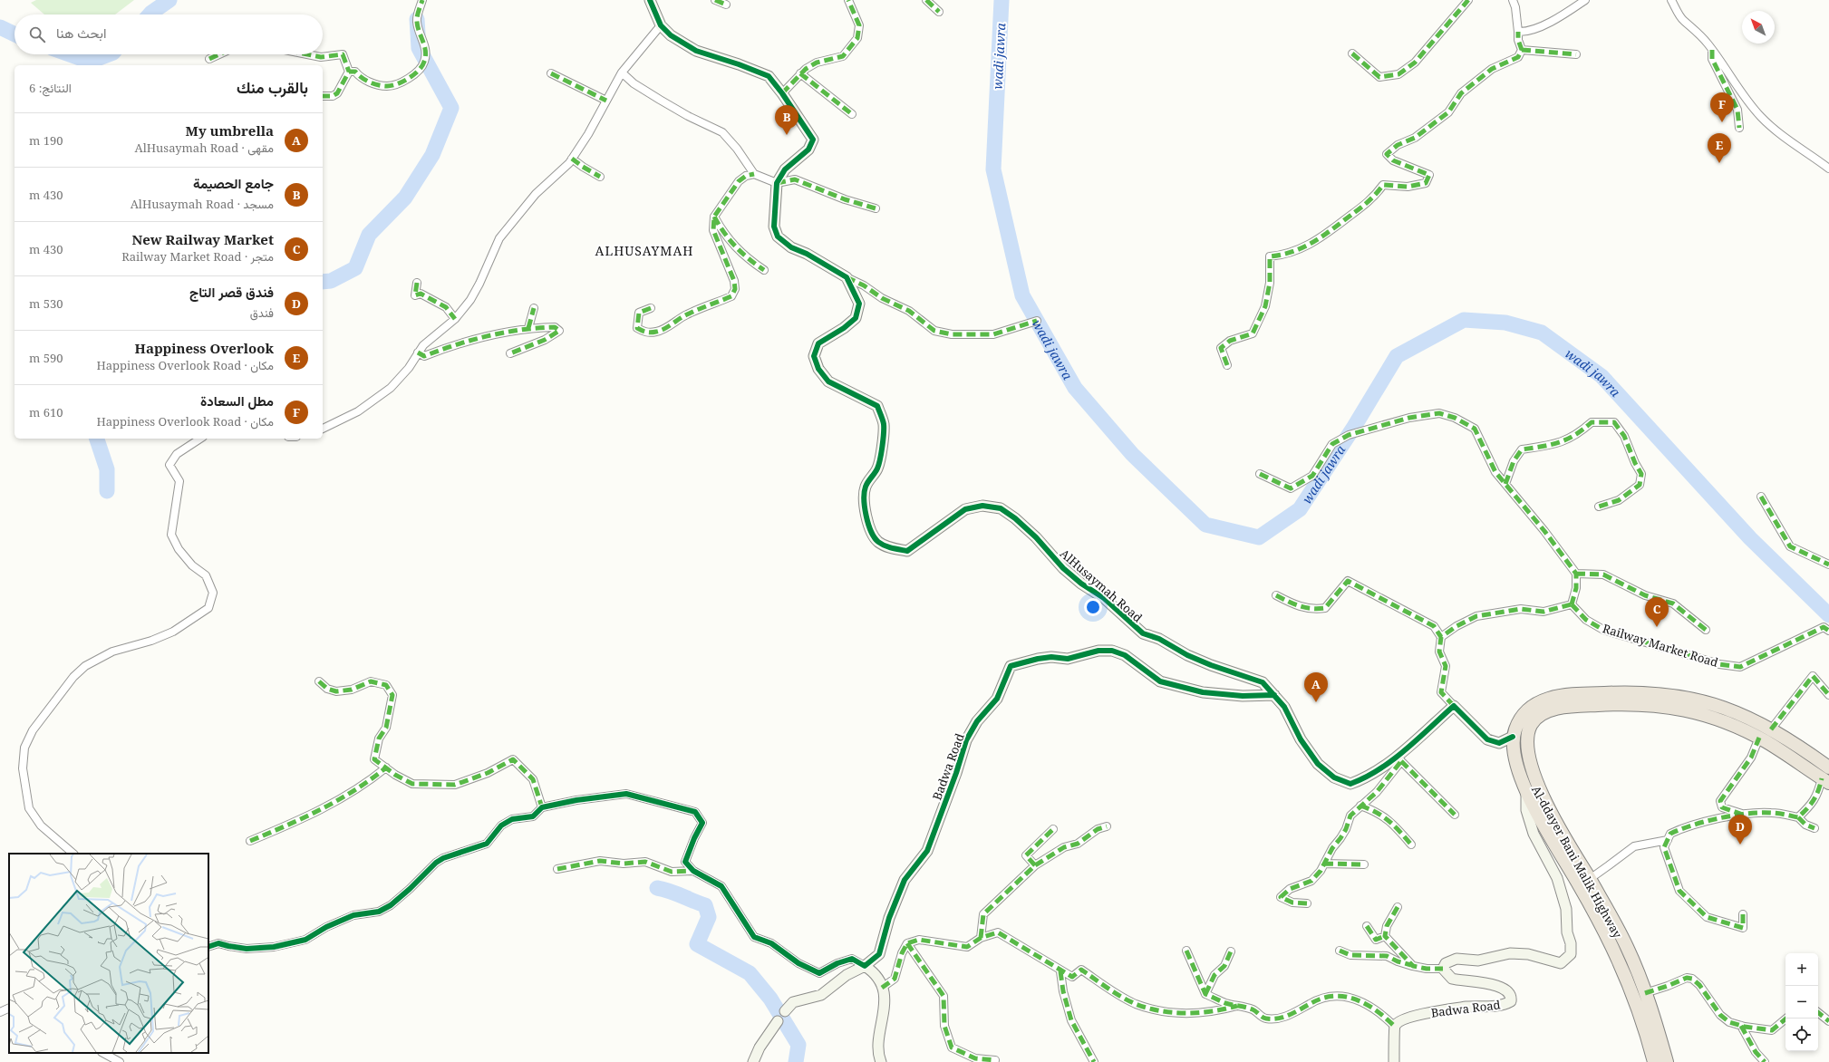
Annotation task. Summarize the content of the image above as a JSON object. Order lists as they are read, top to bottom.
{
  "streets": {
    "highway": ["Al-ddayer Bani Malik Highway"],
    "street": ["AlHusaymah Road", "Railway Market Road", "Badwa Road"]
  },
  "crossings": [
    ["AlHusaymah Road", "Badwa Road"]
  ],
  "districts": ["ALHUSAYMAH"],
  "water": ["wadi jawra"],
  "north": "top left",
  "page": {
    "search": "ابحث هنا",
    "heading": ["بالقرب منك", "النتائج: 6"],
    "pins": [
      "F",
      "B",
      "E",
      "C",
      "A",
      "D"
    ],
    "list": [
      {
        "mark": "A",
        "name": "My umbrella",
        "note": "مقهى · AlHusaymah Road",
        "value": "190 m"
      },
      {
        "mark": "B",
        "name": "جامع الحصيمة",
        "note": "مسجد · AlHusaymah Road",
        "value": "430 m"
      },
      {
        "mark": "C",
        "name": "New Railway Market",
        "note": "متجر · Railway Market Road",
        "value": "430 m"
      },
      {
        "mark": "D",
        "name": "فندق قصر التاج",
        "note": "فندق",
        "value": "530 m"
      },
      {
        "mark": "E",
        "name": "Happiness Overlook",
        "note": "مكان · Happiness Overlook Road",
        "value": "590 m"
      },
      {
        "mark": "F",
        "name": "مطل السعادة",
        "note": "مكان · Happiness Overlook Road",
        "value": "610 m"
      }
    ],
    "map_buttons": ["+", "−"]
  }
}
